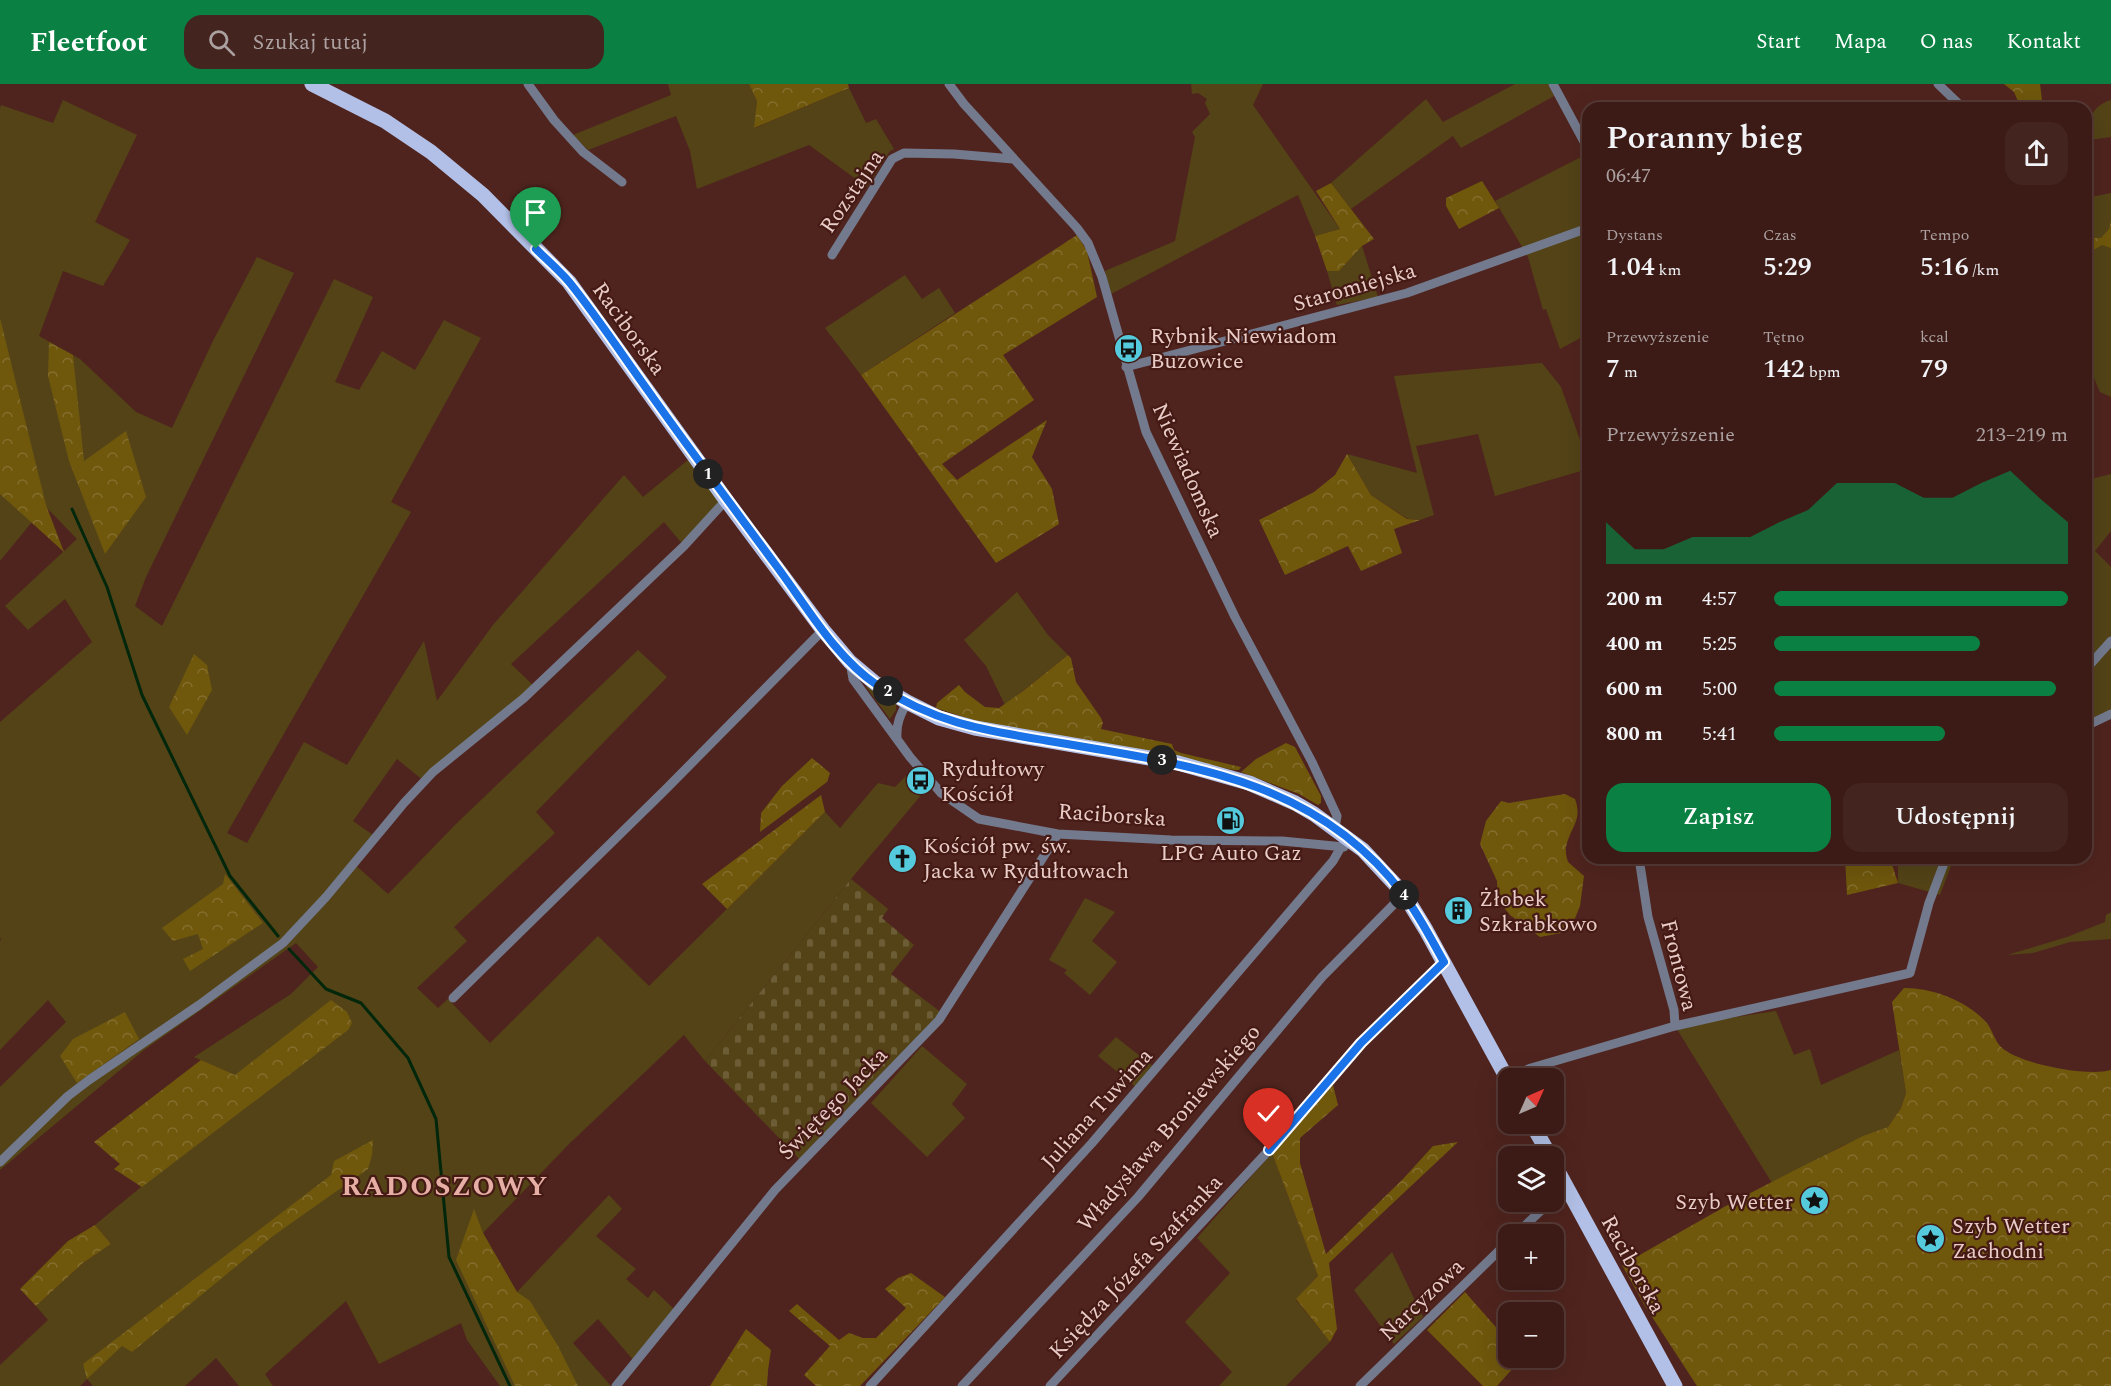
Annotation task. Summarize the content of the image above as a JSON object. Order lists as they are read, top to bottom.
{
  "streets": {
    "main road": ["Raciborska"],
    "street": [
      "Rozstajna",
      "Staromiejska",
      "Niewiadomska",
      "Frontowa",
      "Świętego Jacka",
      "Juliana Tuwima",
      "Władysława Broniewskiego",
      "Księdza Józefa Szafranka",
      "Narcyzowa"
    ]
  },
  "crossings": [
    ["Rozstajna", "Niewiadomska"],
    ["Staromiejska", "Niewiadomska"],
    ["Raciborska", "Niewiadomska"],
    ["Raciborska", "Świętego Jacka"],
    ["Raciborska", "Juliana Tuwima"],
    ["Raciborska", "Władysława Broniewskiego"],
    ["Raciborska", "Księdza Józefa Szafranka"]
  ],
  "districts": ["RADOSZOWY"],
  "places": {
    "bus stop": ["Rybnik Niewiadom Buzowice", "Rydułtowy Kościół"],
    "fuel station": ["LPG Auto Gaz"],
    "church": ["Kościół pw. św. Jacka w Rydułtowach"],
    "building": ["Żłobek Szkrabkowo"],
    "place": ["Szyb Wetter", "Szyb Wetter Zachodni"]
  },
  "north": "top right",
  "page": {
    "header": "Fleetfoot",
    "search": "Szukaj tutaj",
    "nav": [
      "Start",
      "Mapa",
      "O nas",
      "Kontakt"
    ],
    "heading": ["Poranny bieg", "06:47"],
    "stats": [
      ["Dystans", "1.04 km"],
      ["Czas", "5:29"],
      ["Tempo", "5:16 /km"],
      ["Przewyższenie", "7 m"],
      ["Tętno", "142 bpm"],
      ["kcal", "79"]
    ],
    "chart": ["Przewyższenie", "213–219 m"],
    "pins": [
      "1",
      "2",
      "3",
      "4"
    ],
    "list": [
      {
        "name": "200 m",
        "note": "4:57"
      },
      {
        "name": "400 m",
        "note": "5:25"
      },
      {
        "name": "600 m",
        "note": "5:00"
      },
      {
        "name": "800 m",
        "note": "5:41"
      }
    ],
    "buttons": ["Zapisz", "Udostępnij"],
    "map_buttons": ["+", "−"]
  }
}
